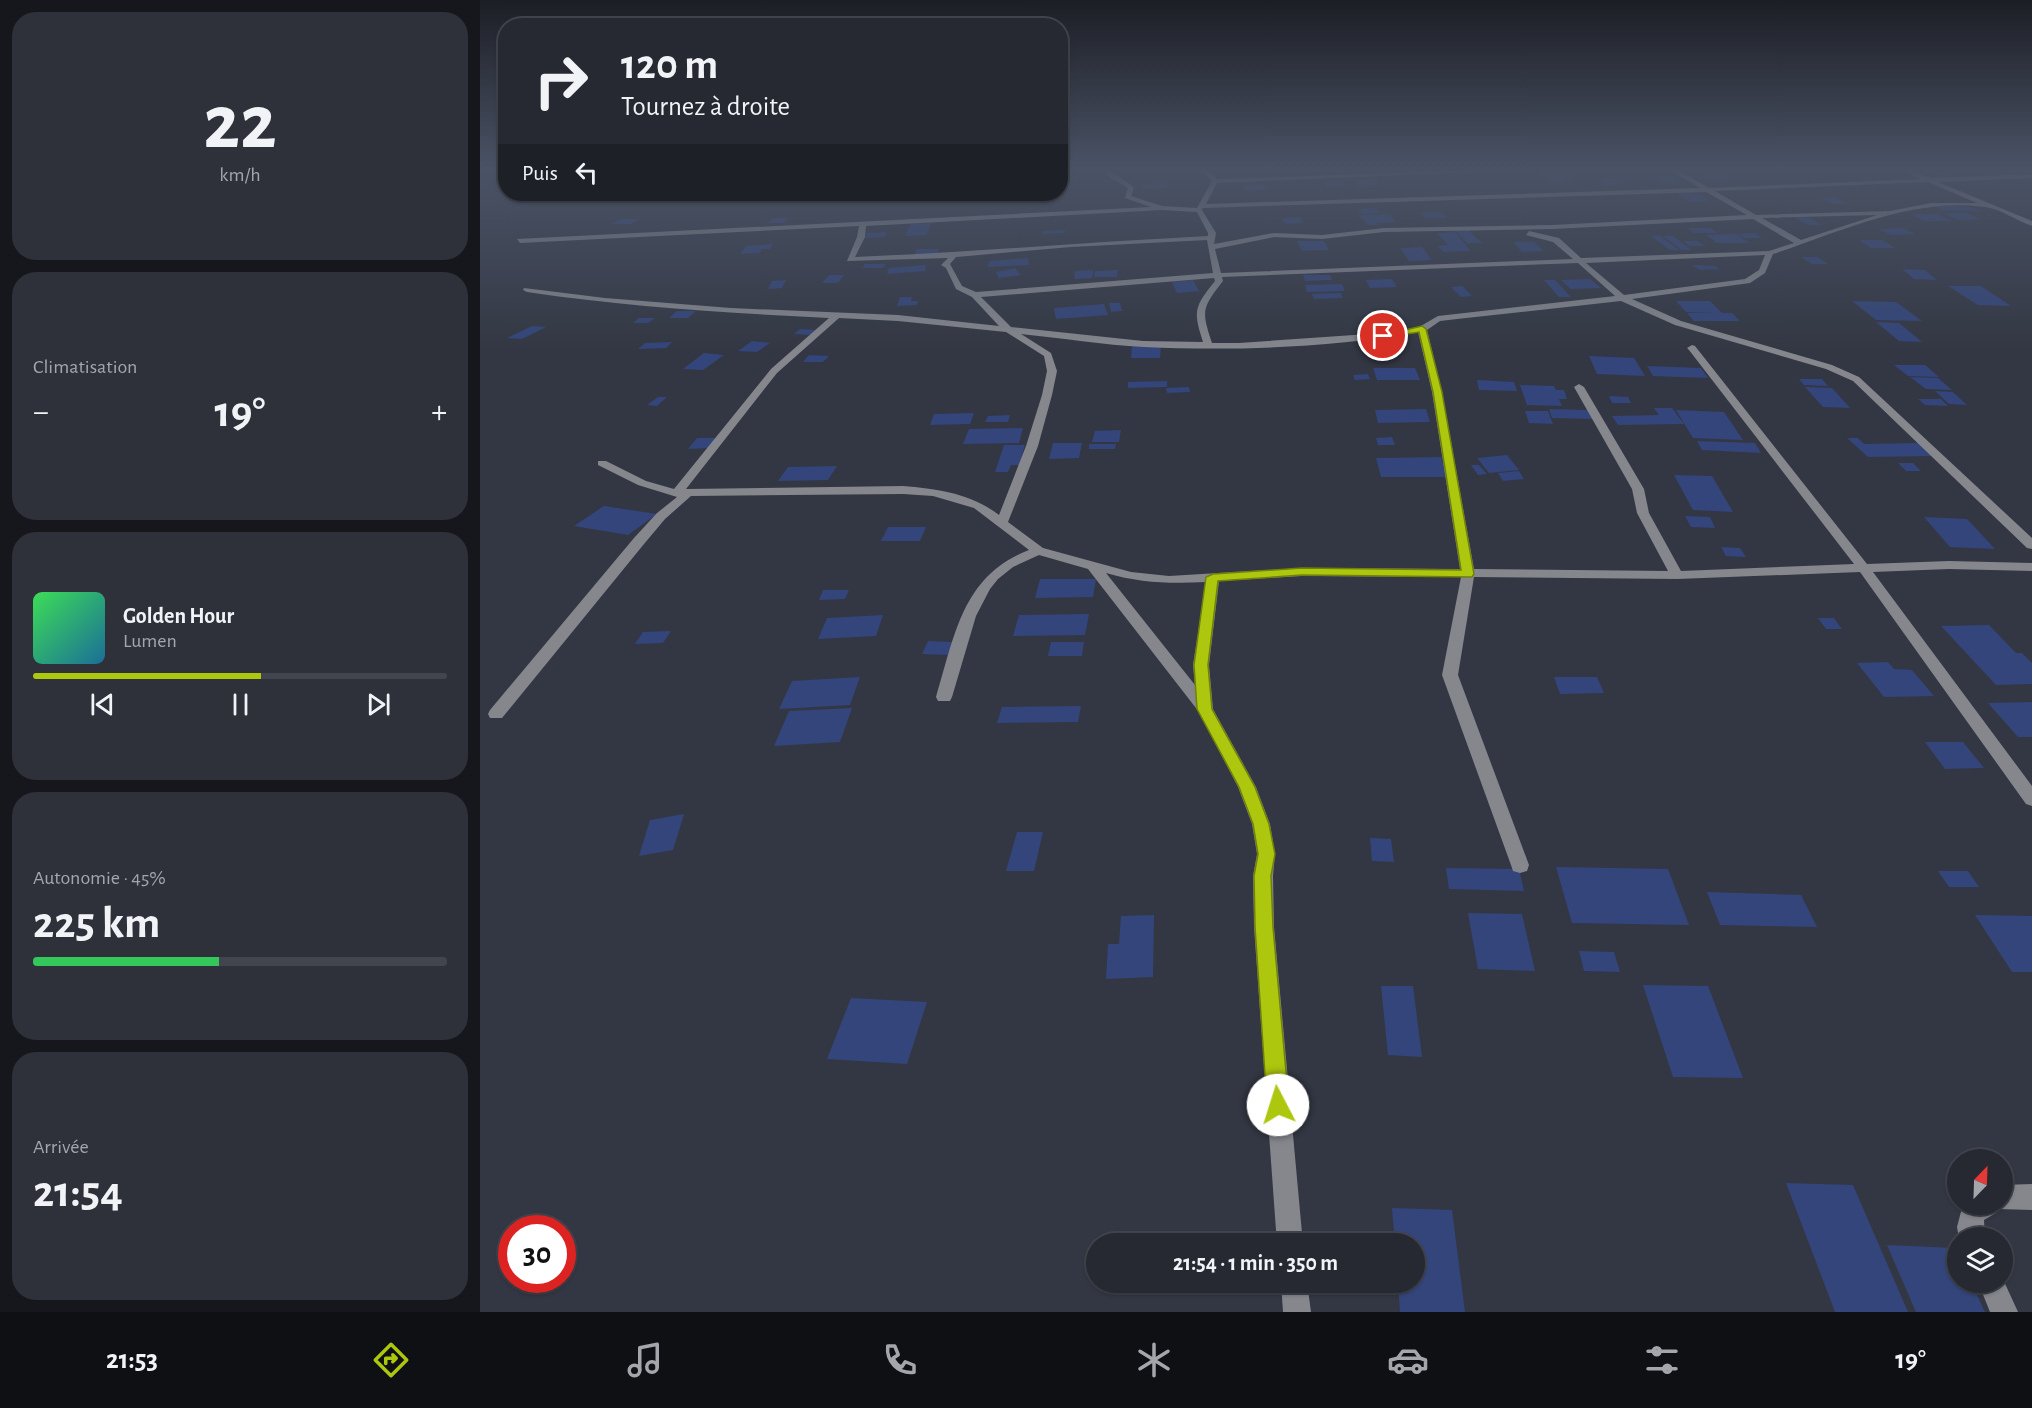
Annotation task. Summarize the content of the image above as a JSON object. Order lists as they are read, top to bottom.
{
  "north": "top right",
  "page": {
    "tile": [
      ["22", "km/h"],
      "Climatisation",
      ["Autonomie · 45%", "225 km"],
      ["Arrivée", "21:54"]
    ],
    "turn": ["120 m", "Tournez à droite"],
    "then": "Puis",
    "heat": ["−", "19°", "+"],
    "song": ["Golden Hour", "Lumen"],
    "limit": "30",
    "trip": "21:54 · 1 min · 350 m",
    "tabs": ["21:53", "19°"]
  }
}
